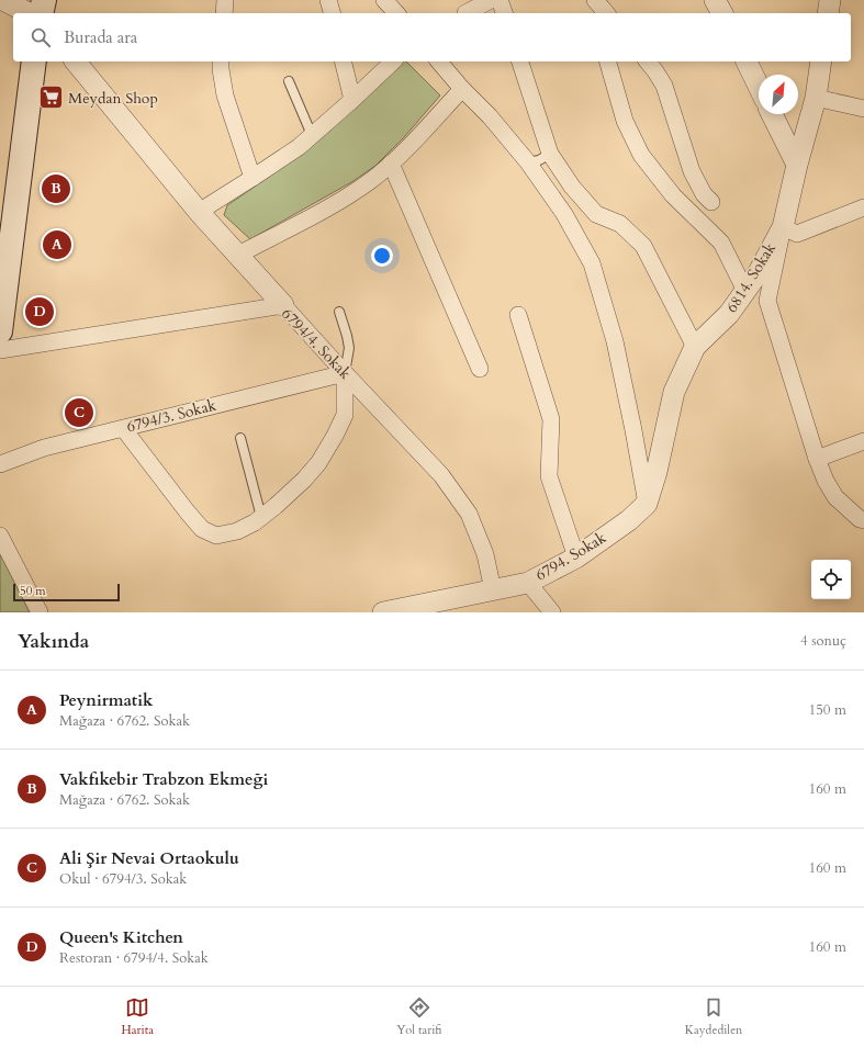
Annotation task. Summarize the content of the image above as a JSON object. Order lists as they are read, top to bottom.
{
  "streets": {
    "street": [
      "6814. Sokak",
      "6794/4. Sokak",
      "6794/3. Sokak",
      "6794. Sokak"
    ]
  },
  "crossings": [
    ["6814. Sokak", "6794. Sokak"],
    ["6794/4. Sokak", "6794/3. Sokak"],
    ["6794/4. Sokak", "6794. Sokak"]
  ],
  "places": {
    "supermarket": ["Meydan Shop"]
  },
  "scale_bar": "50 m",
  "north": "top right",
  "page": {
    "search": "Burada ara",
    "pins": [
      "B",
      "A",
      "D",
      "C"
    ],
    "scale": "50 m",
    "heading": ["Yakında", "4 sonuç"],
    "list": [
      {
        "mark": "A",
        "name": "Peynirmatik",
        "note": "Mağaza · 6762. Sokak",
        "value": "150 m"
      },
      {
        "mark": "B",
        "name": "Vakfıkebir Trabzon Ekmeği",
        "note": "Mağaza · 6762. Sokak",
        "value": "160 m"
      },
      {
        "mark": "C",
        "name": "Ali Şir Nevai Ortaokulu",
        "note": "Okul · 6794/3. Sokak",
        "value": "160 m"
      },
      {
        "mark": "D",
        "name": "Queen's Kitchen",
        "note": "Restoran · 6794/4. Sokak",
        "value": "160 m"
      }
    ],
    "nav": ["Harita", "Yol tarifi", "Kaydedilen"]
  }
}
